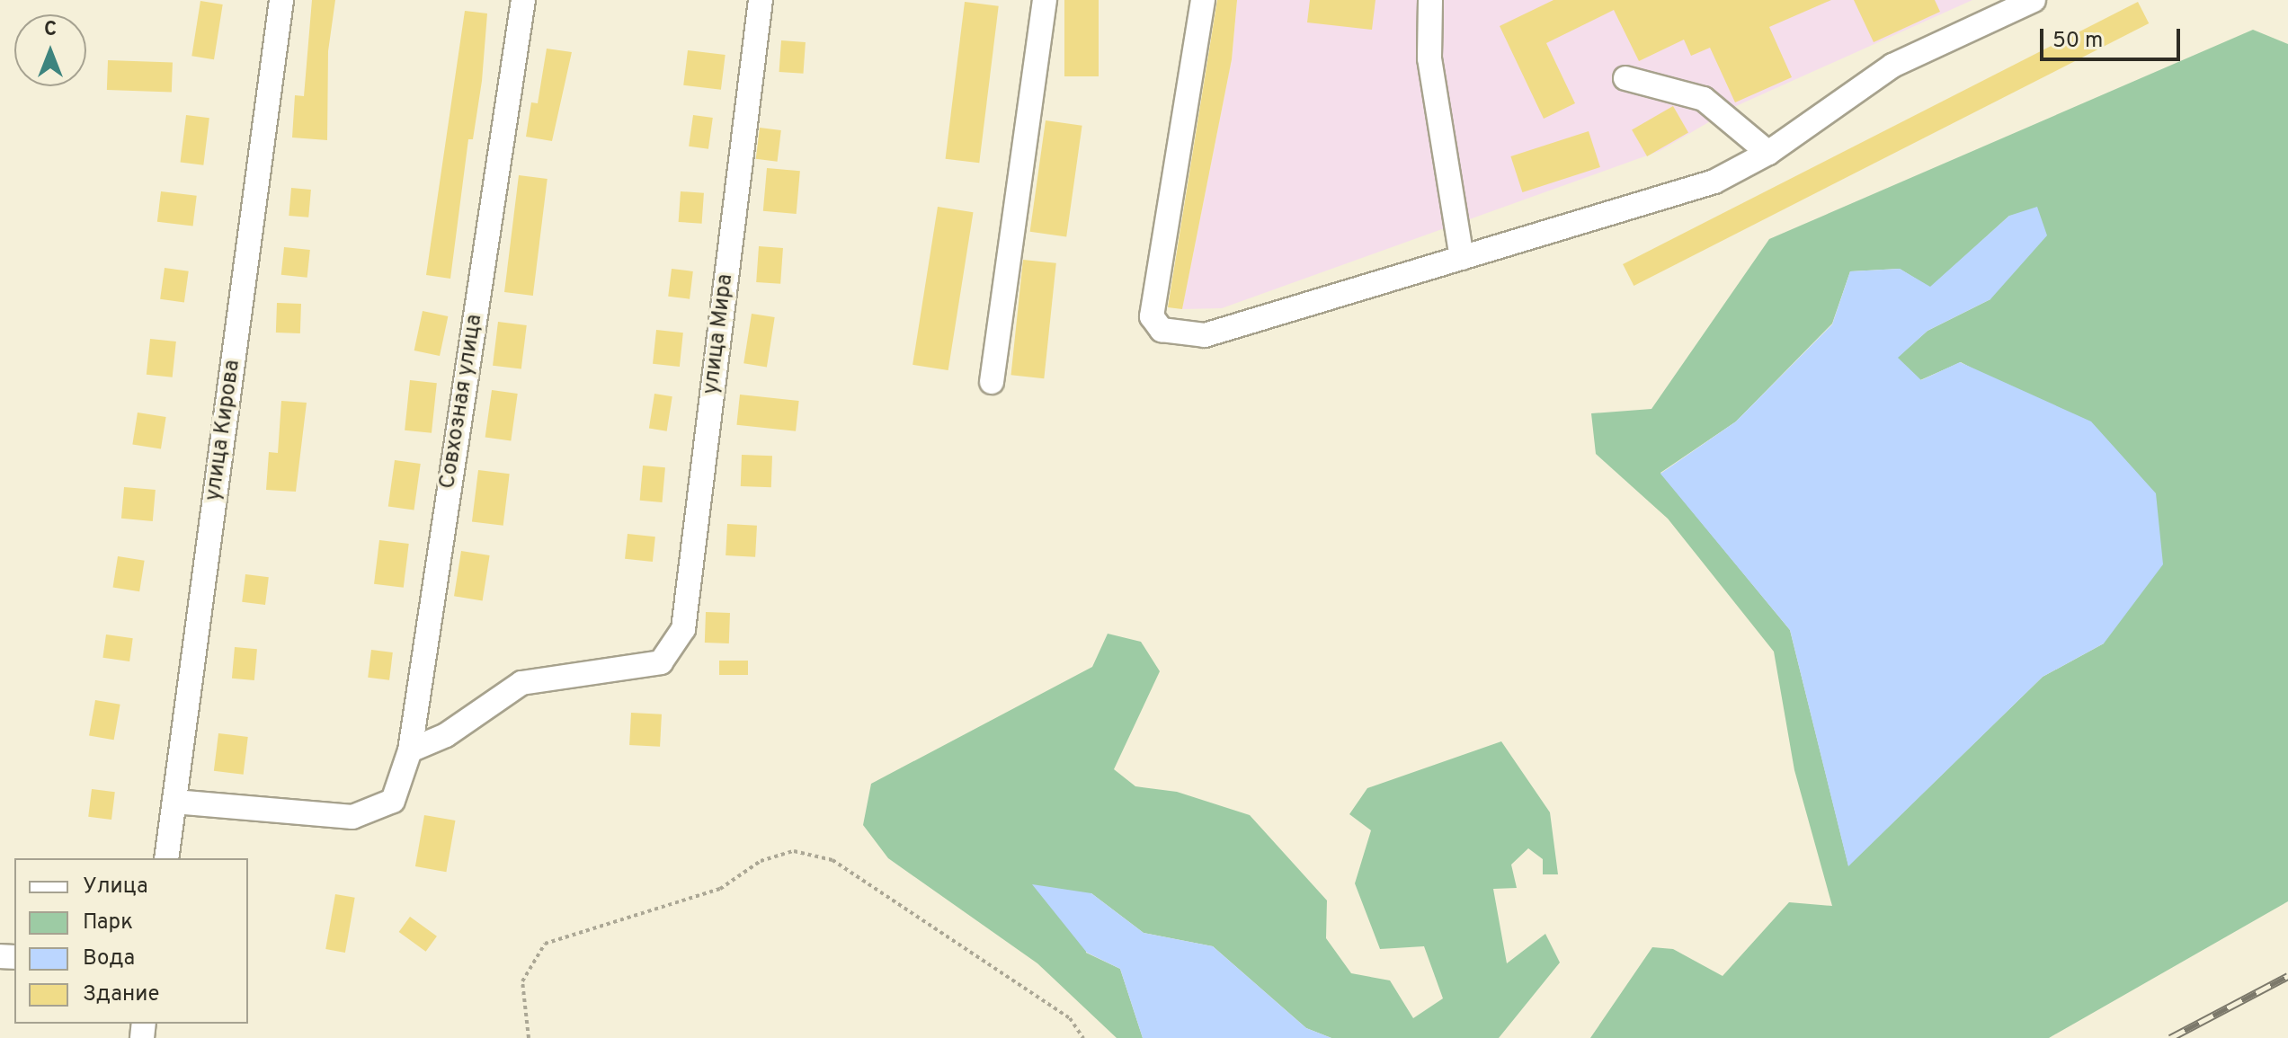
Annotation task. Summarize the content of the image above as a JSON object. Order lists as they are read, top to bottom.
{
  "streets": {
    "street": ["улица Мира", "Совхозная улица", "улица Кирова"]
  },
  "crossings": [
    ["улица Мира", "Совхозная улица"],
    ["Совхозная улица", "улица Кирова"]
  ],
  "legend": [
    "Улица",
    "Парк",
    "Вода",
    "Здание"
  ],
  "scale_bar": "50 m",
  "north": "top"
}
